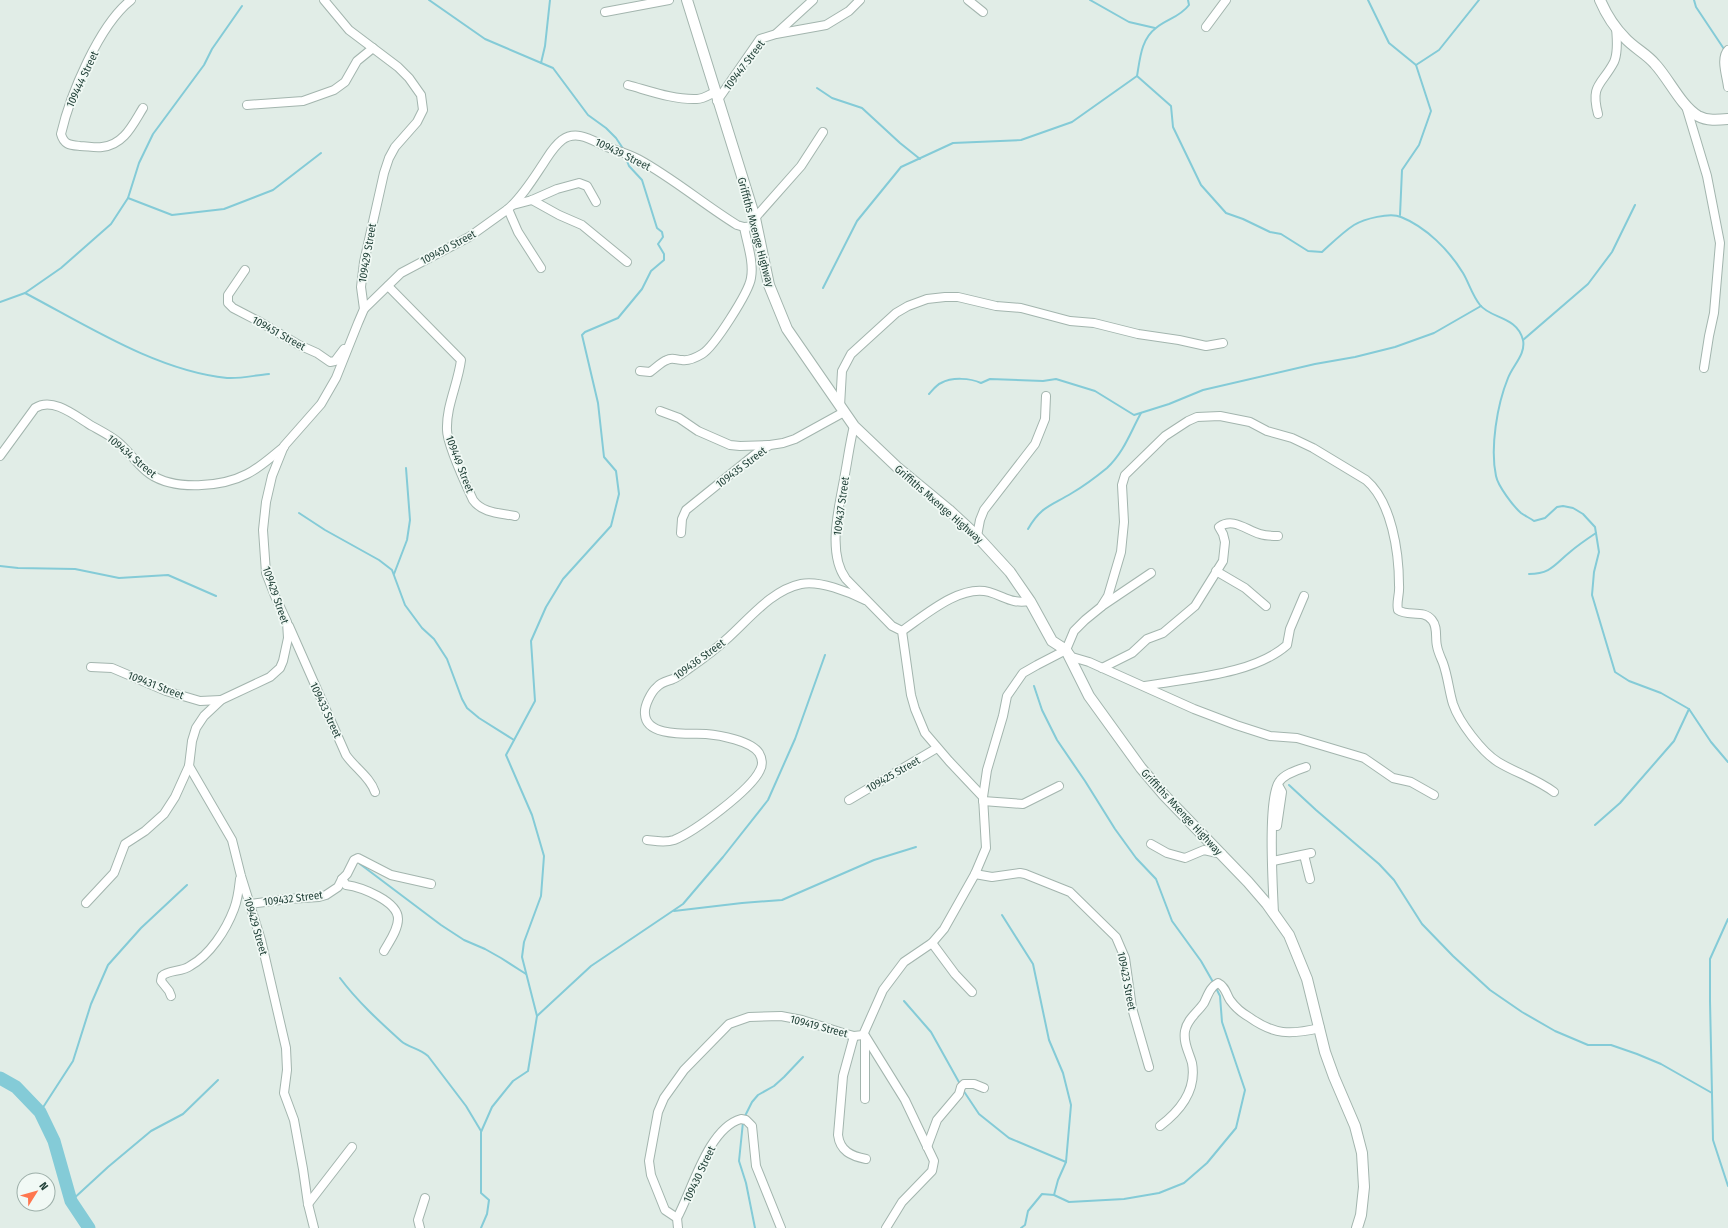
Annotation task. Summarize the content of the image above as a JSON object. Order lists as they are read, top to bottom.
{
  "streets": {
    "street": [
      "109447 Street",
      "109444 Street",
      "109439 Street",
      "Griffiths Mxenge Highway",
      "109450 Street",
      "109429 Street",
      "109451 Street",
      "109434 Street",
      "109449 Street",
      "109435 Street",
      "109437 Street",
      "109436 Street",
      "109431 Street",
      "109433 Street",
      "109425 Street",
      "109432 Street",
      "109423 Street",
      "109419 Street",
      "109430 Street"
    ]
  },
  "crossings": [
    ["109447 Street", "Griffiths Mxenge Highway"],
    ["109439 Street", "109450 Street"],
    ["Griffiths Mxenge Highway", "109435 Street"],
    ["Griffiths Mxenge Highway", "109437 Street"],
    ["Griffiths Mxenge Highway", "109419 Street"],
    ["109450 Street", "109429 Street"],
    ["109450 Street", "109449 Street"],
    ["109429 Street", "109451 Street"],
    ["109429 Street", "109434 Street"],
    ["109429 Street", "109431 Street"],
    ["109429 Street", "109433 Street"],
    ["109429 Street", "109432 Street"],
    ["109437 Street", "109436 Street"],
    ["109423 Street", "109419 Street"],
    ["109419 Street", "109430 Street"]
  ],
  "north": "top right"
}
